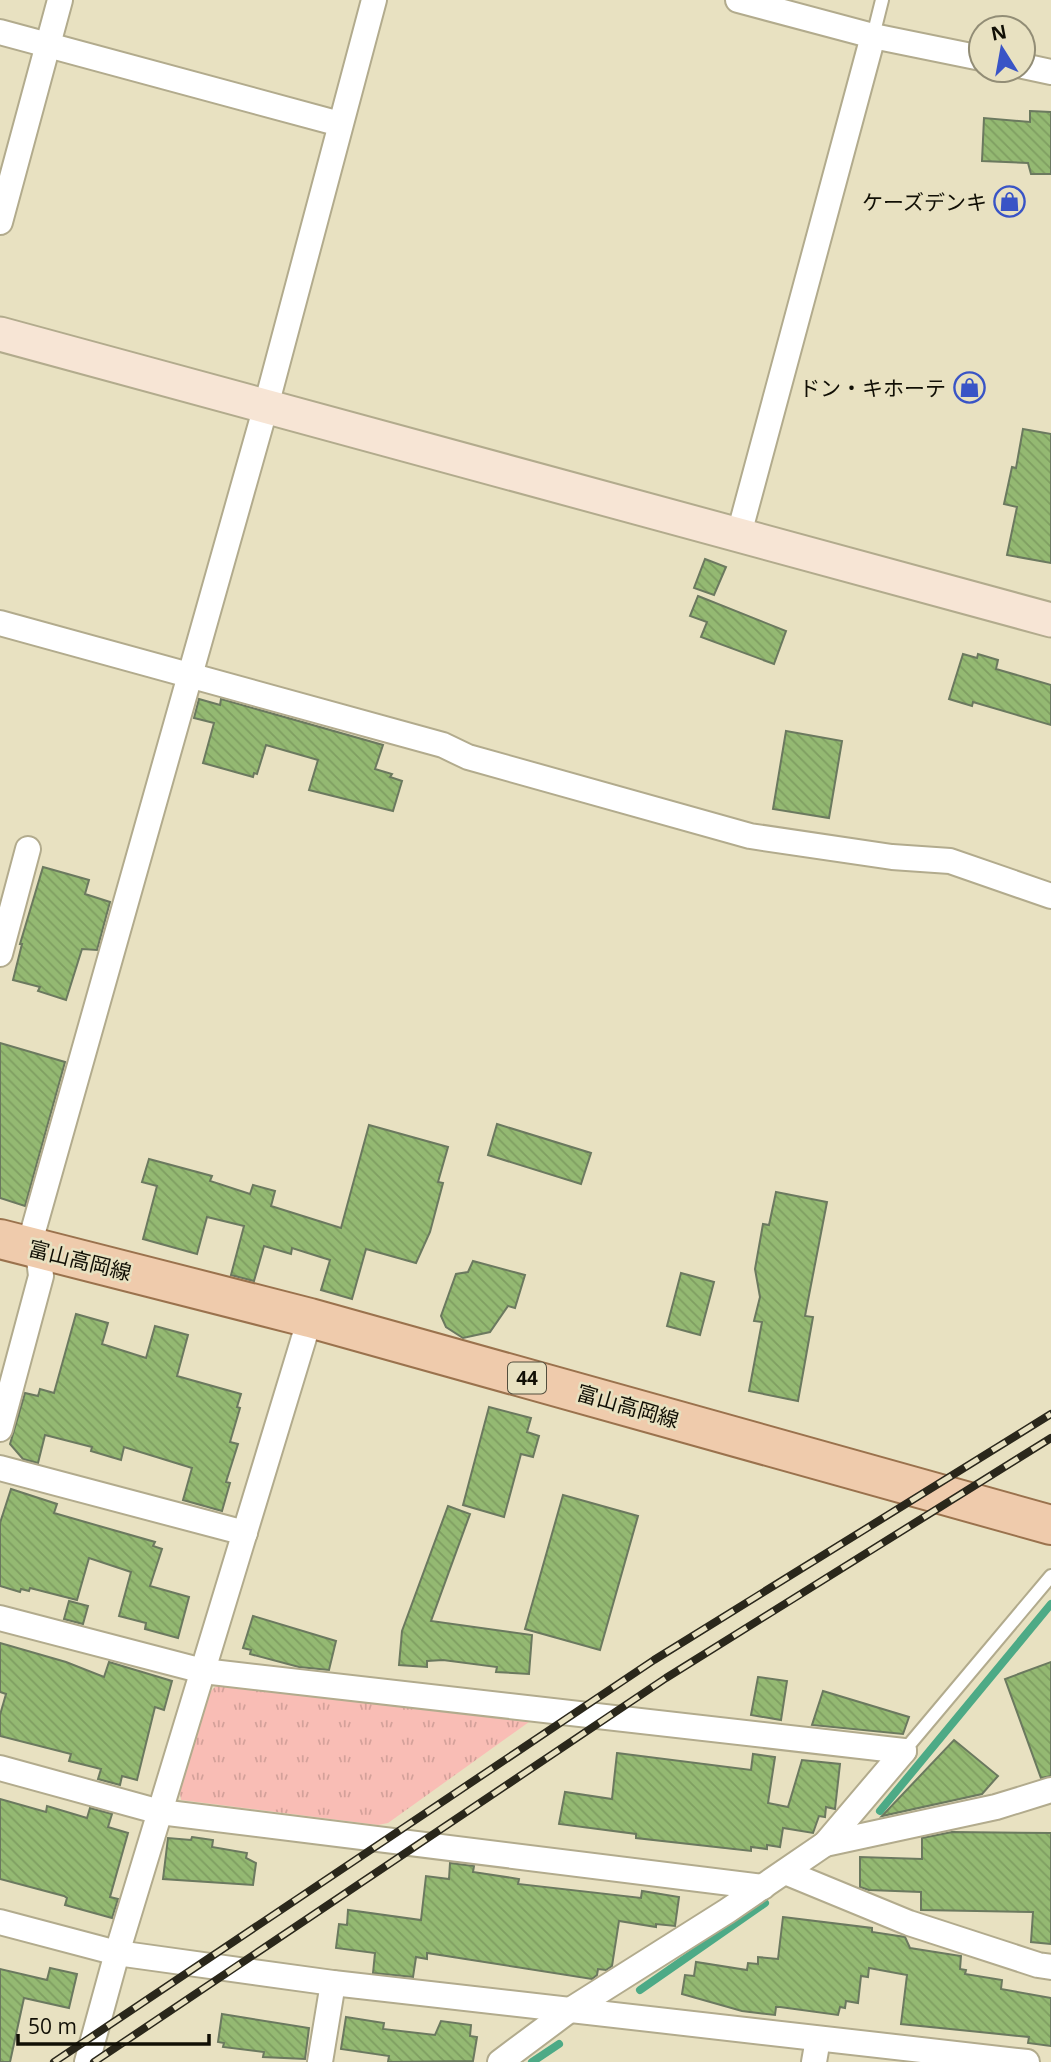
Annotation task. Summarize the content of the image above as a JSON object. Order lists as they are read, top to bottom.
{
  "streets": {
    "main road": ["富山高岡線", "44"]
  },
  "places": {
    "shop": ["ケーズデンキ", "ドン・キホーテ"]
  },
  "scale_bar": "50 m",
  "north": "top"
}
